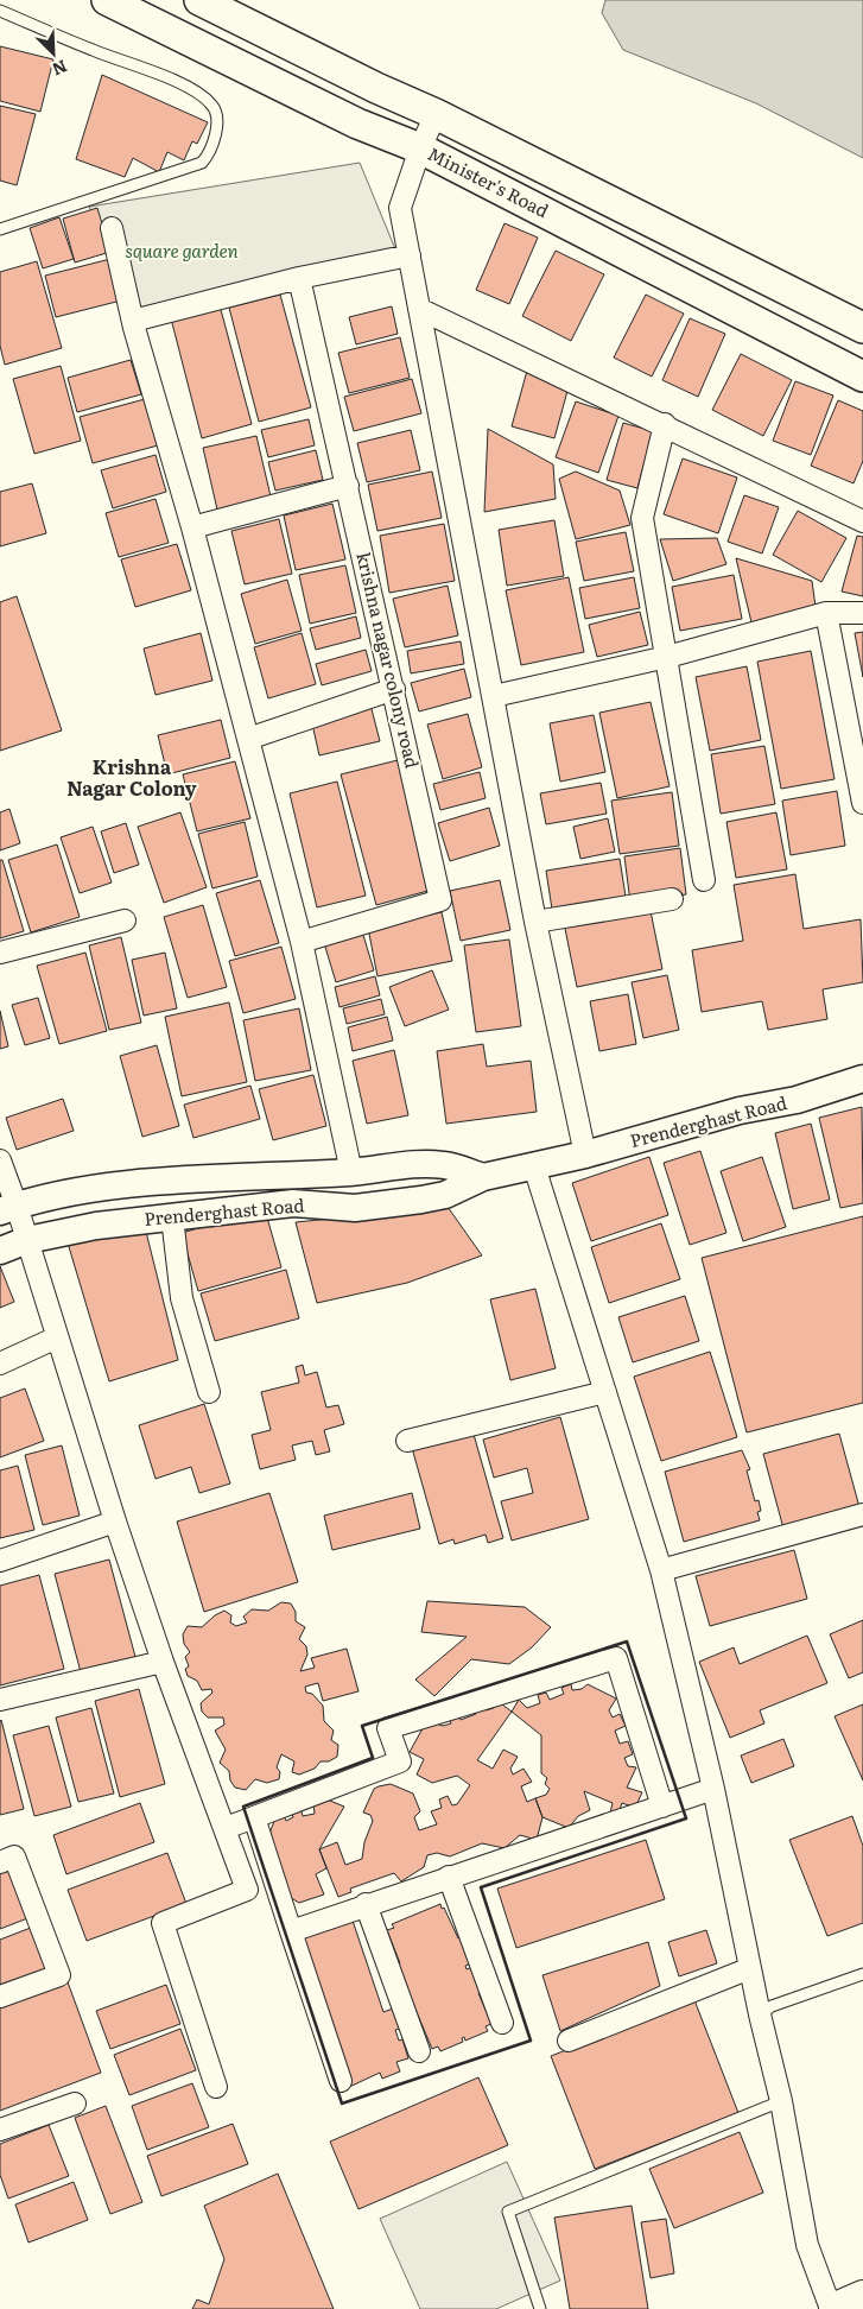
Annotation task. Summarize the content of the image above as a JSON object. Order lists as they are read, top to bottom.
{
  "streets": {
    "main road": ["Minister's Road"],
    "street": ["krishna nagar colony road", "Prenderghast Road"]
  },
  "districts": ["Krishna Nagar Colony"],
  "parks": ["square garden"],
  "north": "bottom right"
}
